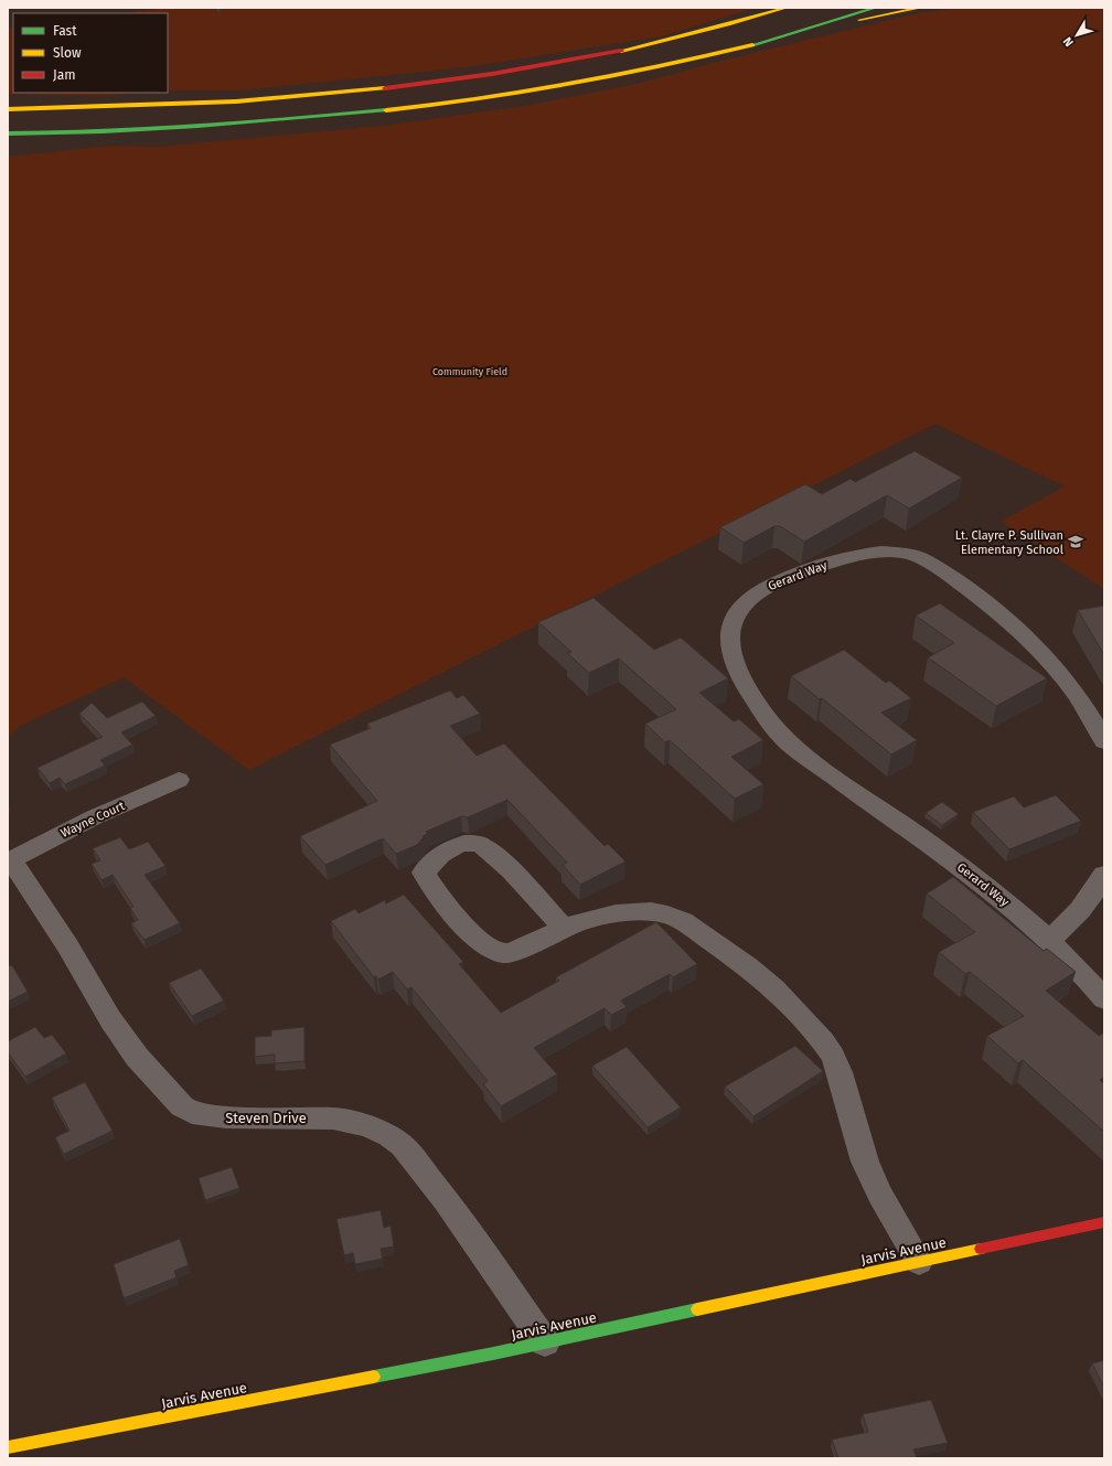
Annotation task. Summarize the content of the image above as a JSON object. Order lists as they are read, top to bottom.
{
  "streets": {
    "main road": ["Jarvis Avenue"],
    "street": ["Gerard Way", "Wayne Court", "Steven Drive"]
  },
  "crossings": [
    ["Wayne Court", "Steven Drive"],
    ["Steven Drive", "Jarvis Avenue"]
  ],
  "parks": ["Community Field"],
  "places": {
    "school or university": ["Lt. Clayre P. Sullivan Elementary School"]
  },
  "legend": ["Fast", "Slow", "Jam"],
  "north": "bottom left"
}
